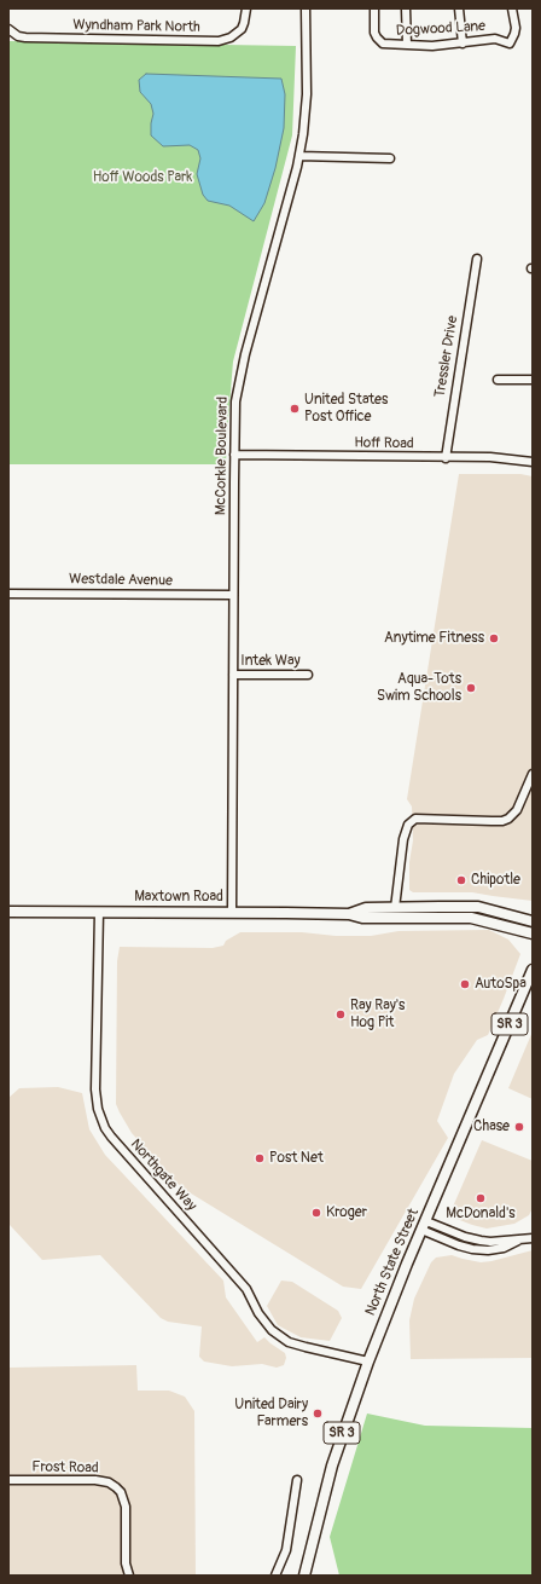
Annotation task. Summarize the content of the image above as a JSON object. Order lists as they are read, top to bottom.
{
  "streets": {
    "main road": ["Maxtown Road", "SR 3", "North State Street"],
    "street": [
      "Wyndham Park North",
      "Dogwood Lane",
      "Tressler Drive",
      "Hoff Road",
      "McCorkle Boulevard",
      "Westdale Avenue",
      "Intek Way",
      "Northgate Way",
      "Frost Road"
    ]
  },
  "crossings": [
    ["Tressler Drive", "Hoff Road"],
    ["Hoff Road", "McCorkle Boulevard"],
    ["McCorkle Boulevard", "Westdale Avenue"],
    ["McCorkle Boulevard", "Intek Way"],
    ["McCorkle Boulevard", "Maxtown Road"],
    ["Maxtown Road", "Northgate Way"],
    ["Northgate Way", "North State Street"]
  ],
  "parks": ["Hoff Woods Park"],
  "places": [
    "United States Post Office",
    "Anytime Fitness",
    "Aqua-Tots Swim Schools",
    "Chipotle",
    "AutoSpa",
    "Ray Ray's Hog Pit",
    "Chase",
    "Post Net",
    "McDonald's",
    "Kroger",
    "United Dairy Farmers"
  ]
}
